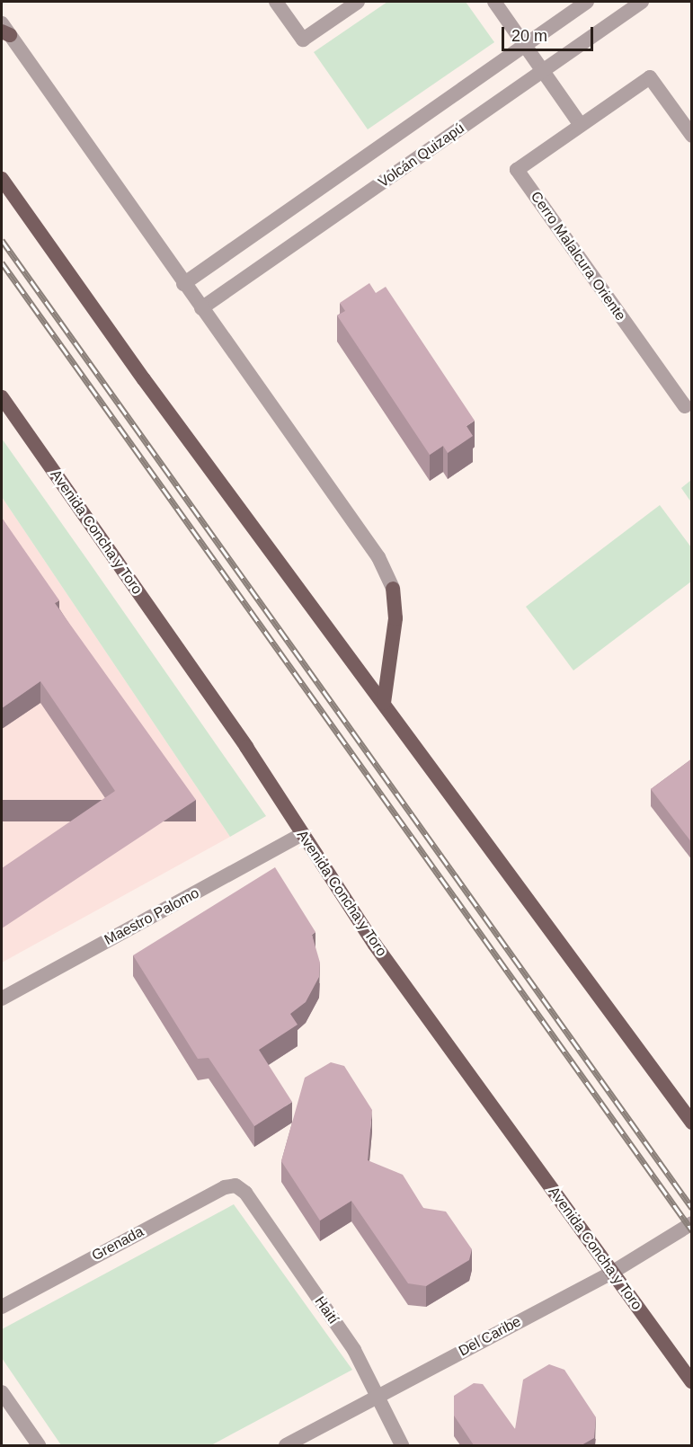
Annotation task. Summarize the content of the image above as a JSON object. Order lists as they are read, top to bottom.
{
  "streets": {
    "main road": ["Avenida Concha y Toro"],
    "street": [
      "Volcán Quizapú",
      "Cerro Malalcura Oriente",
      "Maestro Palomo",
      "Grenada",
      "Haití",
      "Del Caribe"
    ]
  },
  "crossings": [
    ["Avenida Concha y Toro", "Maestro Palomo"],
    ["Avenida Concha y Toro", "Del Caribe"],
    ["Grenada", "Haití"],
    ["Haití", "Del Caribe"]
  ],
  "scale_bar": "20 m"
}
